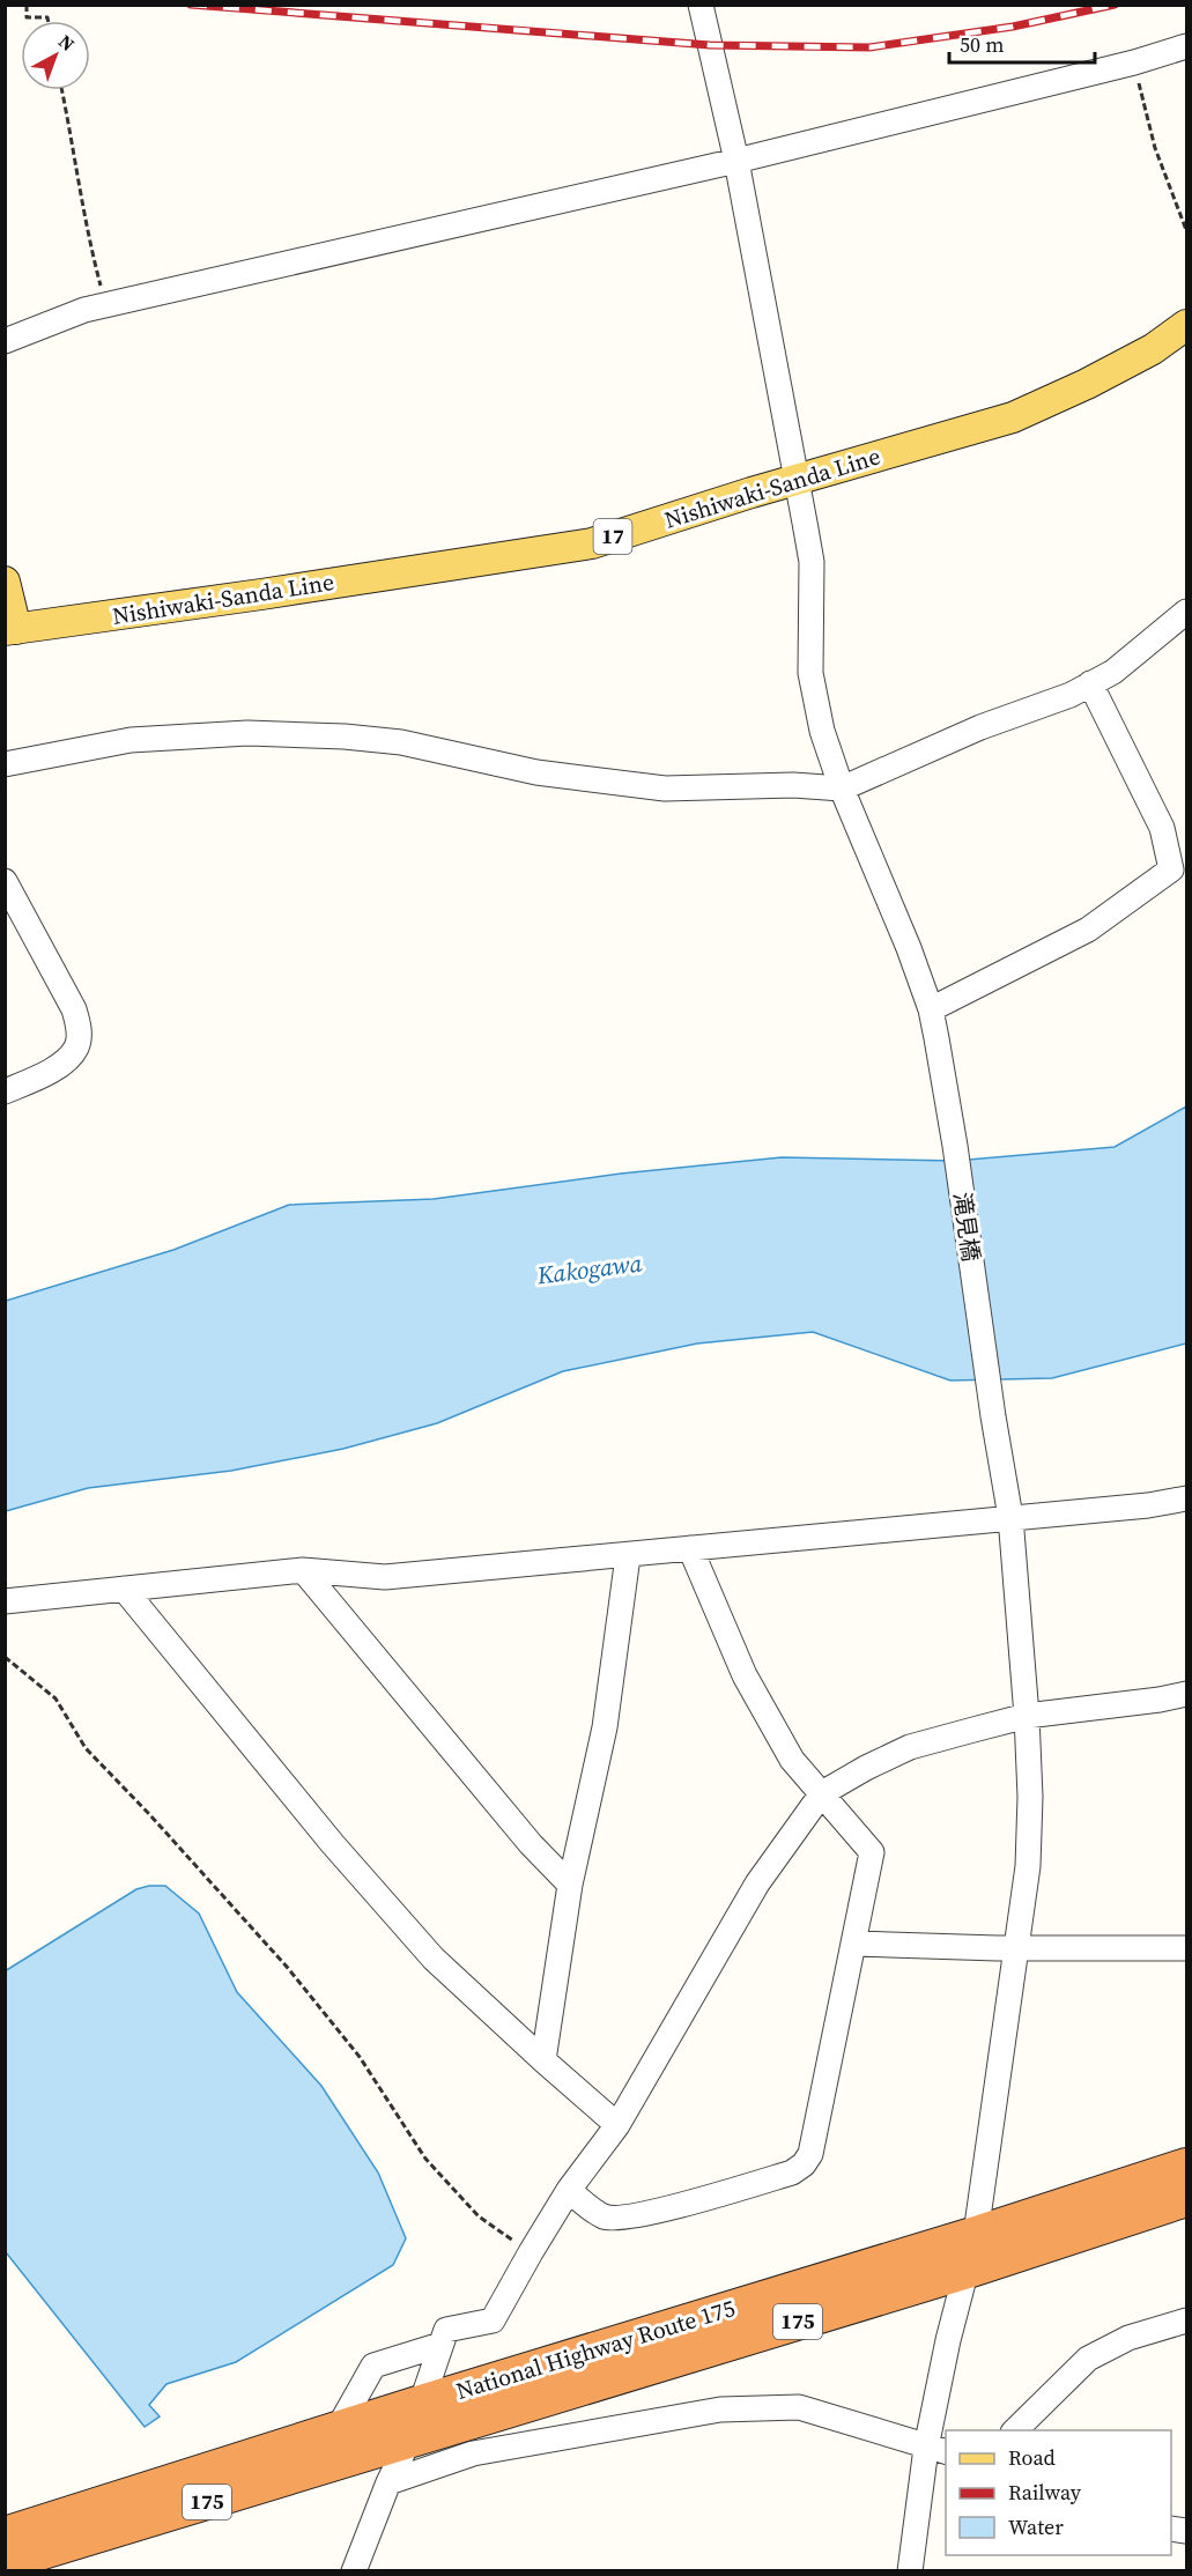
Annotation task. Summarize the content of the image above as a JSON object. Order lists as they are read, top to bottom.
{
  "streets": {
    "highway": ["175", "National Highway Route 175"],
    "main road": ["Nishiwaki-Sanda Line", "17"],
    "street": ["滝見橋"]
  },
  "crossings": [
    ["Nishiwaki-Sanda Line", "滝見橋"],
    ["滝見橋", "National Highway Route 175"]
  ],
  "water": ["Kakogawa"],
  "legend": ["Road", "Railway", "Water"],
  "scale_bar": "50 m",
  "north": "top right"
}
